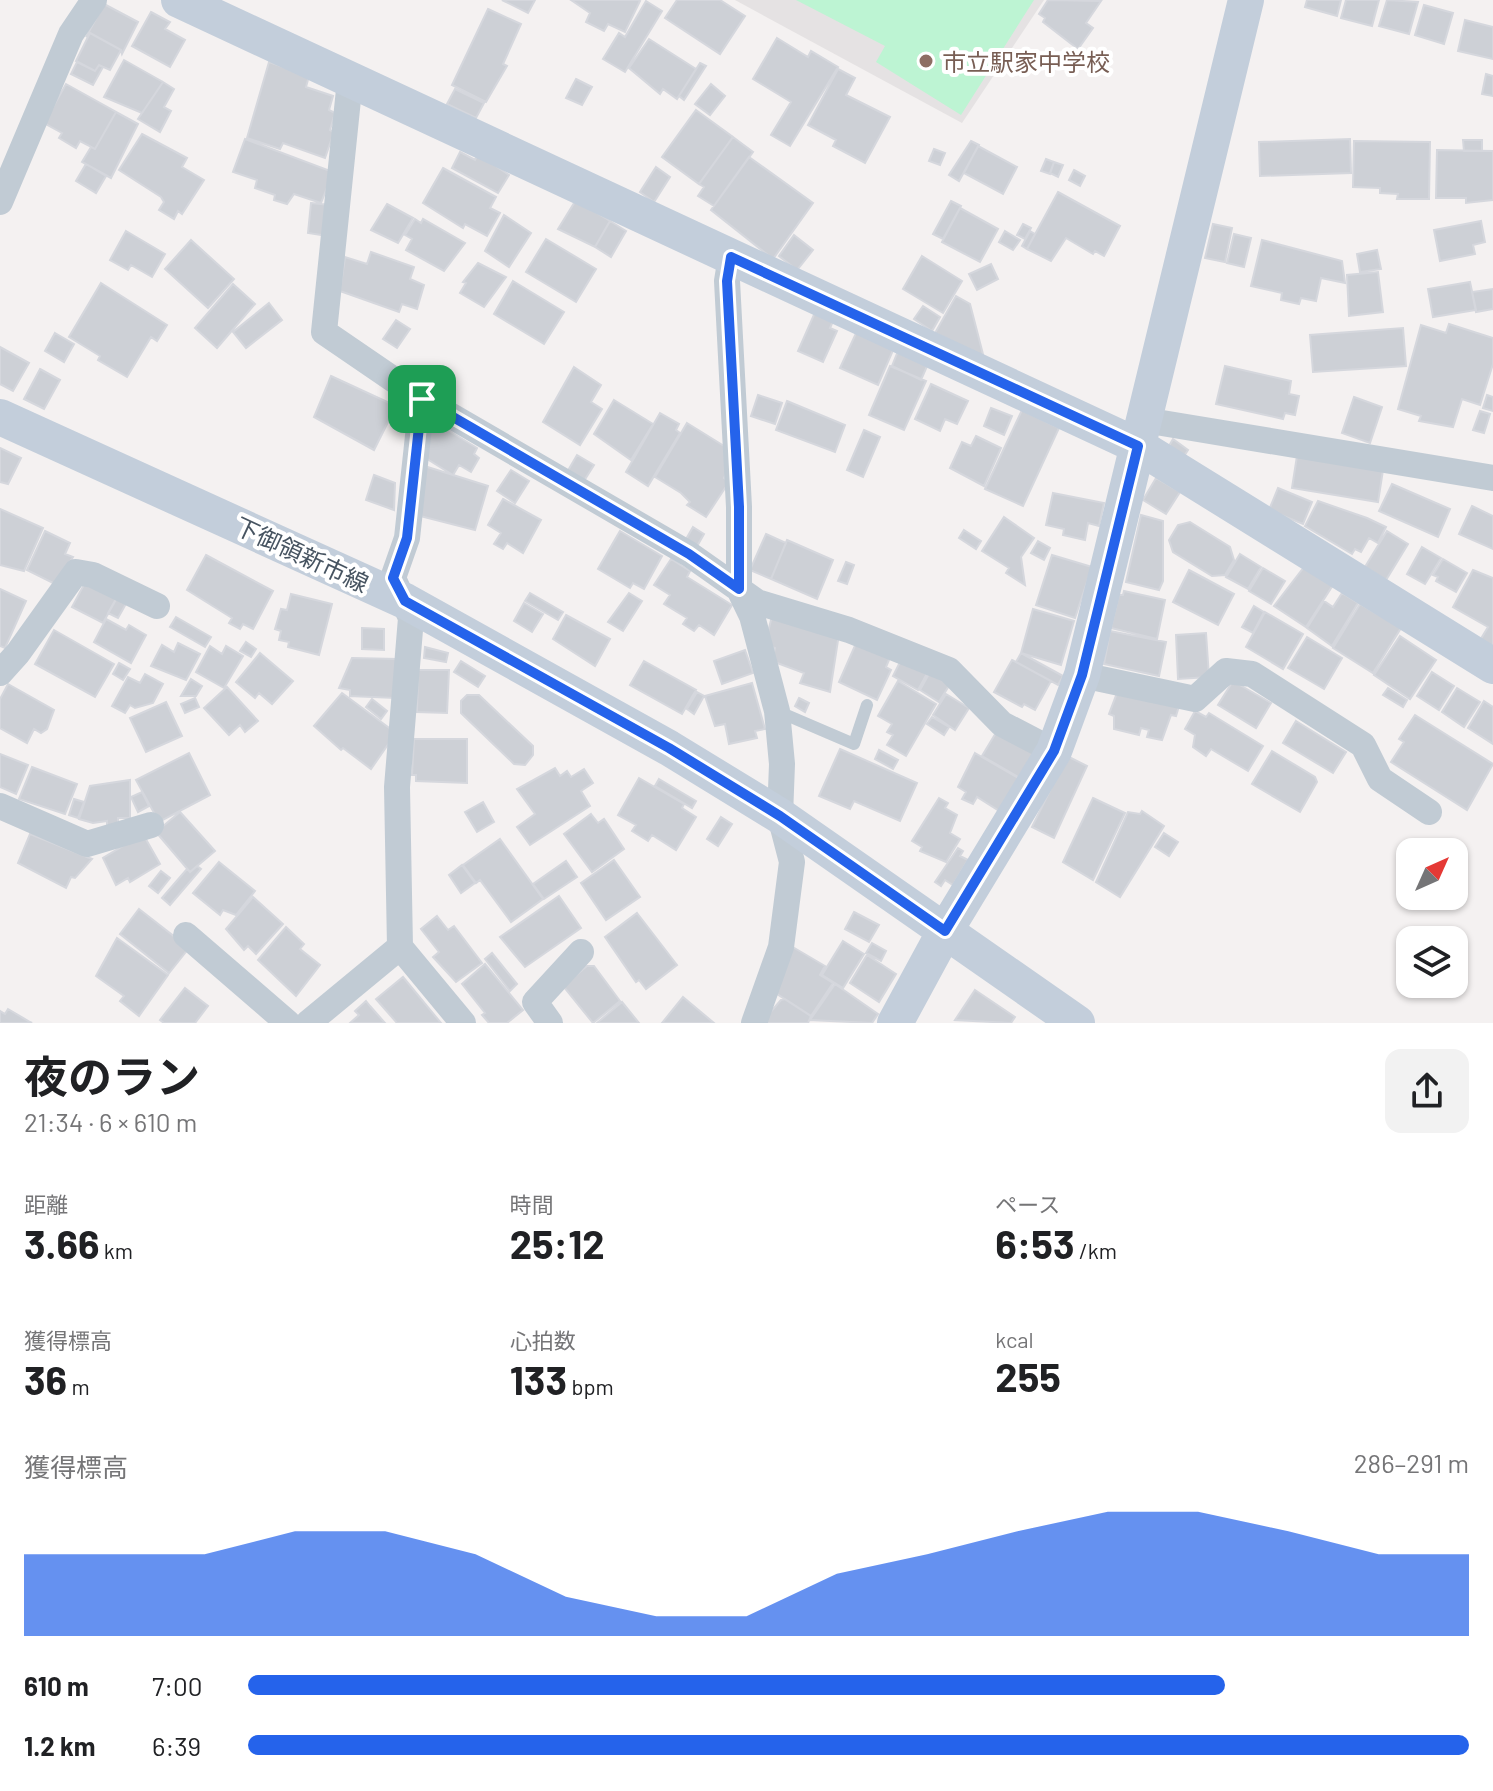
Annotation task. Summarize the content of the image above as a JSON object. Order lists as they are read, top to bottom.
{
  "streets": {
    "street": ["下御領新市線"]
  },
  "places": ["市立駅家中学校"],
  "north": "top right",
  "page": {
    "heading": ["夜のラン", "21:34 · 6 × 610 m"],
    "stats": [
      ["距離", "3.66 km"],
      ["時間", "25:12"],
      ["ペース", "6:53 /km"],
      ["獲得標高", "36 m"],
      ["心拍数", "133 bpm"],
      ["kcal", "255"]
    ],
    "chart": ["獲得標高", "286–291 m"],
    "list": [
      {
        "name": "610 m",
        "note": "7:00"
      },
      {
        "name": "1.2 km",
        "note": "6:39"
      }
    ]
  }
}
